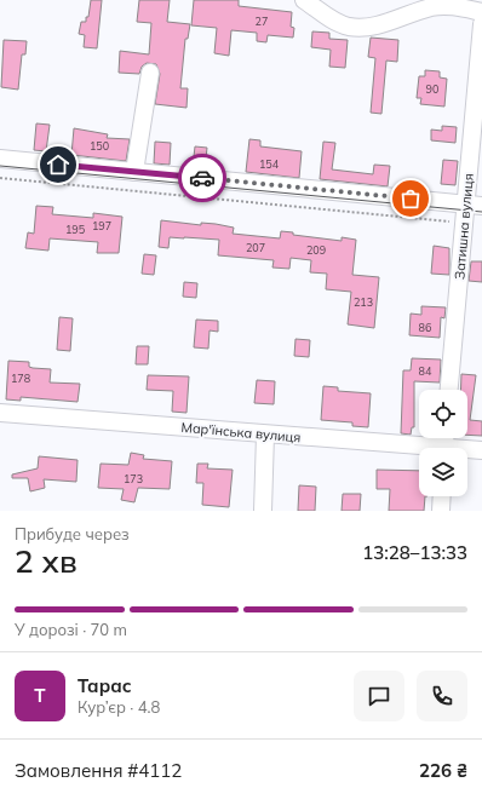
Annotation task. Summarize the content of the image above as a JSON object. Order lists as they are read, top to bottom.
{
  "streets": {
    "street": ["Затишна вулиця", "Мар'їнська вулиця"]
  },
  "house_numbers": [
    "27",
    "90",
    "150",
    "154",
    "197",
    "195",
    "207",
    "209",
    "213",
    "86",
    "84",
    "178",
    "173"
  ],
  "page": {
    "heading": ["2 хв", "Прибуде через", "13:28–13:33"],
    "panel": [
      "Тарас",
      "Кур’єр · 4.8",
      "Замовлення #4112",
      "226 ₴"
    ],
    "bar": "У дорозі · 70 m",
    "round": "Т"
  }
}
